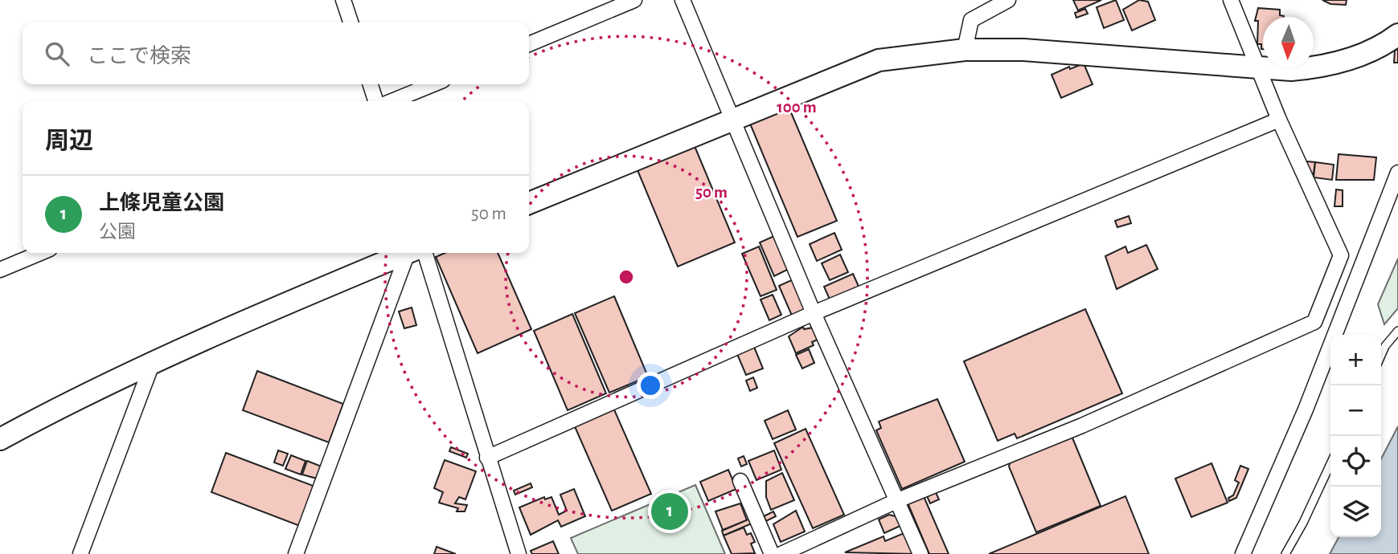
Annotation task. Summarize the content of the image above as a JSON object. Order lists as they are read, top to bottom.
{
  "north": "bottom",
  "page": {
    "search": "ここで検索",
    "heading": "周辺",
    "list": [
      {
        "mark": "1",
        "name": "上條児童公園",
        "note": "公園",
        "value": "50 m"
      }
    ],
    "map_buttons": ["+", "−"],
    "pins": "1"
  },
  "rings": ["100 m", "50 m"]
}
